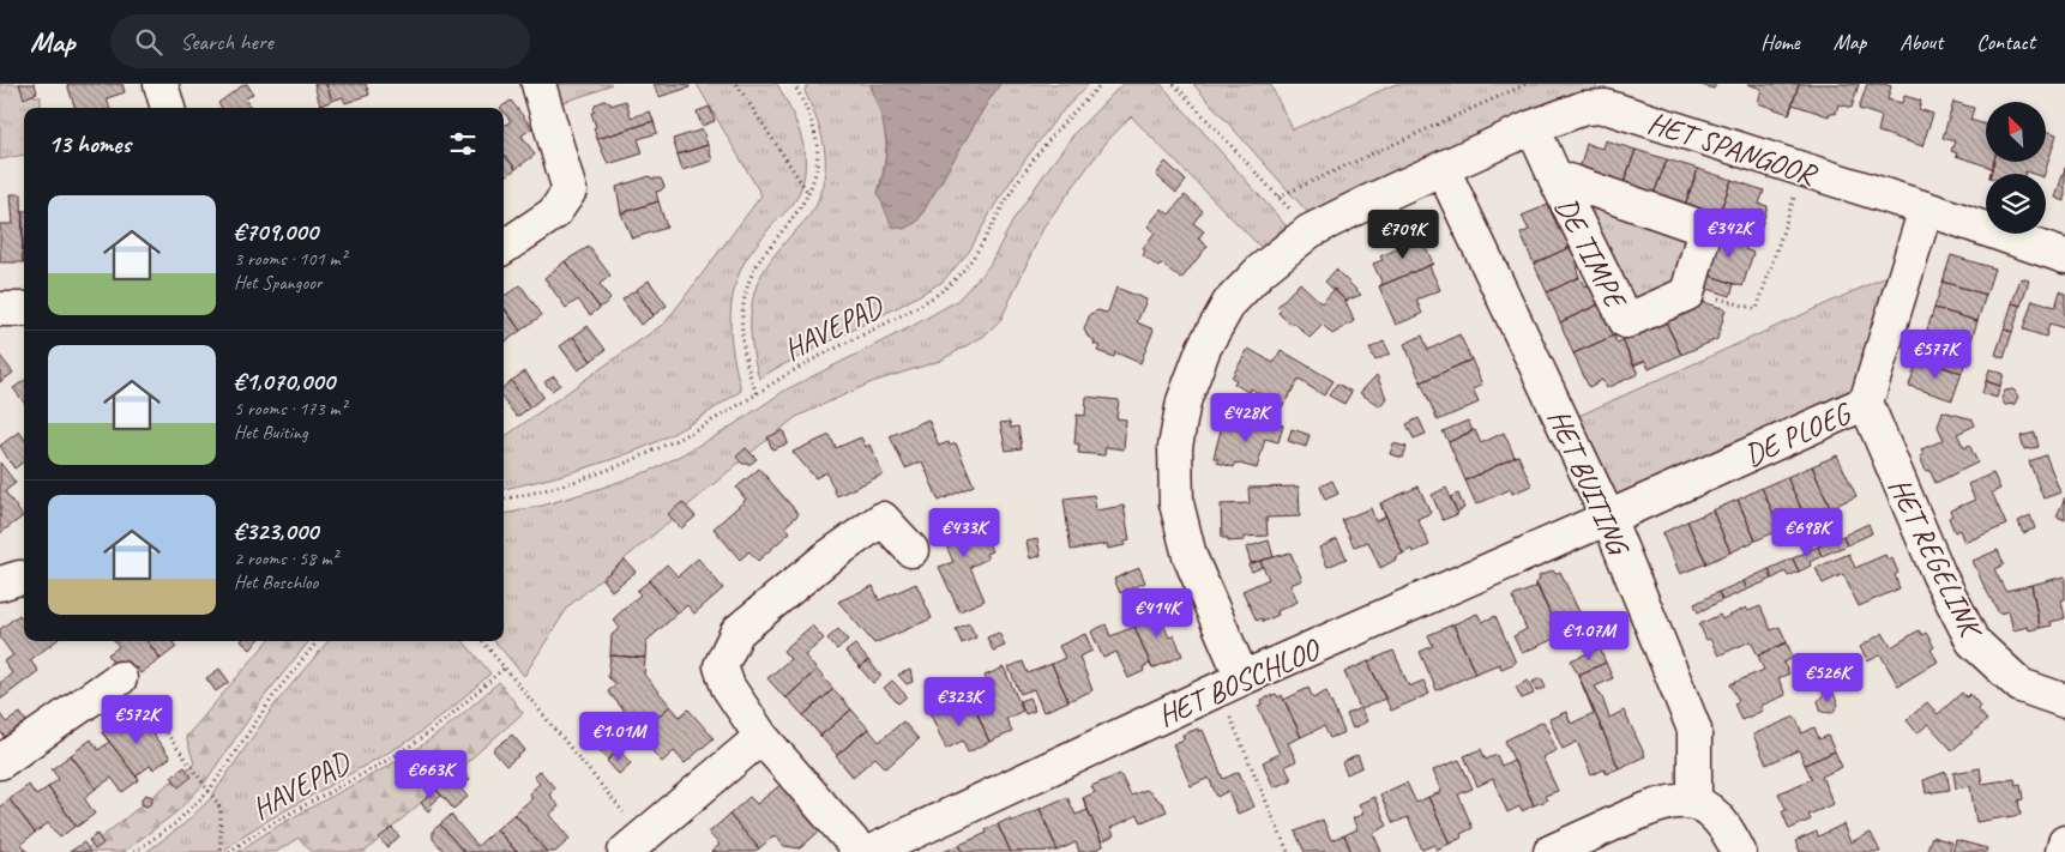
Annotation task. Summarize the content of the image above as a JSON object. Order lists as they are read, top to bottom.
{
  "streets": {
    "street": [
      "HET SPANGOOR",
      "DE TIMPE",
      "DE PLOEG",
      "HET BUITING",
      "HET REGELINK",
      "HET BOSCHLOO"
    ],
    "path": ["HAVEPAD"]
  },
  "crossings": [
    ["HET SPANGOOR", "DE TIMPE"],
    ["HET SPANGOOR", "DE PLOEG"],
    ["HET SPANGOOR", "HET BUITING"],
    ["HET SPANGOOR", "HET BOSCHLOO"],
    ["DE PLOEG", "HET BUITING"],
    ["DE PLOEG", "HET REGELINK"],
    ["DE PLOEG", "HET BOSCHLOO"],
    ["HET BUITING", "HET BOSCHLOO"]
  ],
  "north": "top left",
  "page": {
    "header": "Map",
    "search": "Search here",
    "nav": [
      "Home",
      "Map",
      "About",
      "Contact"
    ],
    "heading": "13 homes",
    "list": [
      {
        "name": "€709,000",
        "note": "3 rooms · 101 m² · Het Spangoor"
      },
      {
        "name": "€1,070,000",
        "note": "5 rooms · 173 m² · Het Buiting"
      },
      {
        "name": "€323,000",
        "note": "2 rooms · 58 m² · Het Boschloo"
      }
    ],
    "price": [
      "€342K",
      "€709K",
      "€577K",
      "€428K",
      "€433K",
      "€698K",
      "€414K",
      "€1.07M",
      "€526K",
      "€323K",
      "€572K",
      "€1.01M",
      "€663K"
    ]
  }
}
